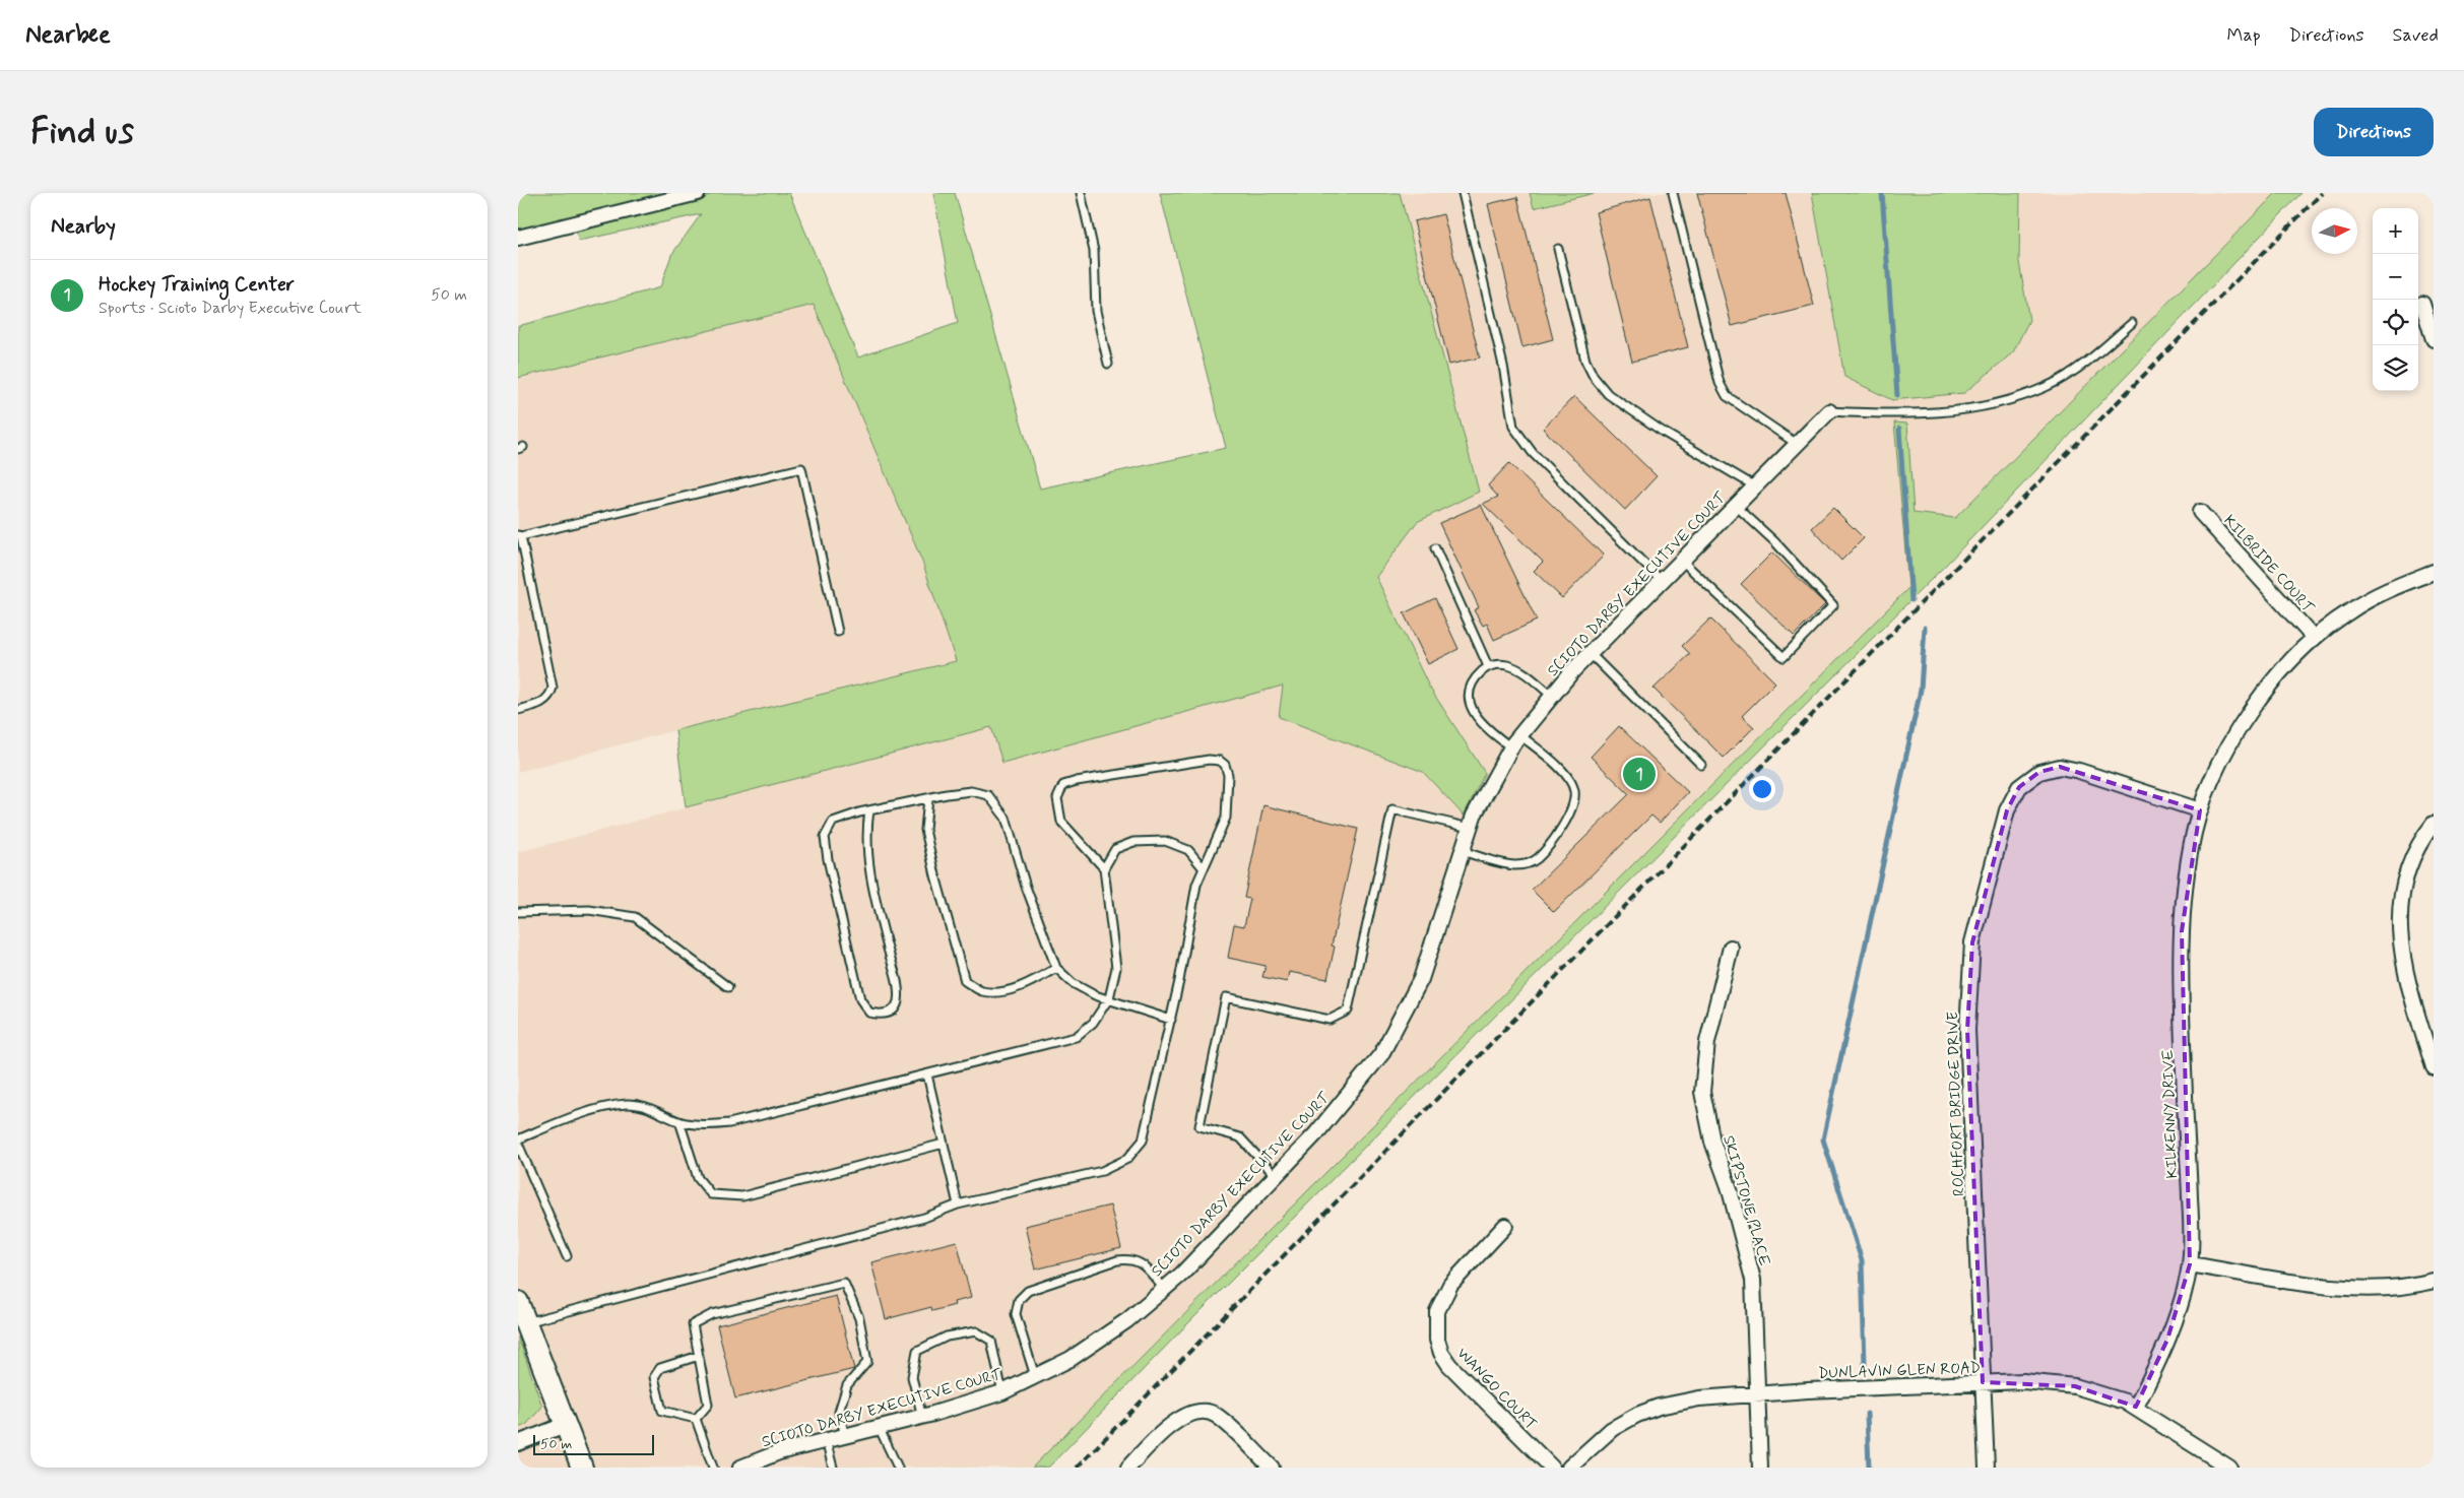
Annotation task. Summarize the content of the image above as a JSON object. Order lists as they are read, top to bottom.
{
  "streets": {
    "street": [
      "KILBRIDE COURT",
      "SCIOTO DARBY EXECUTIVE COURT",
      "ROCHFORT BRIDGE DRIVE",
      "KILKENNY DRIVE",
      "SKIPSTONE PLACE",
      "DUNLAVIN GLEN ROAD",
      "WANGO COURT"
    ]
  },
  "crossings": [
    ["KILBRIDE COURT", "KILKENNY DRIVE"],
    ["ROCHFORT BRIDGE DRIVE", "KILKENNY DRIVE"],
    ["ROCHFORT BRIDGE DRIVE", "DUNLAVIN GLEN ROAD"],
    ["KILKENNY DRIVE", "DUNLAVIN GLEN ROAD"],
    ["SKIPSTONE PLACE", "DUNLAVIN GLEN ROAD"]
  ],
  "scale_bar": "50 m",
  "north": "right",
  "page": {
    "header": "Nearbee",
    "nav": ["Map", "Directions", "Saved"],
    "buttons": "Directions",
    "title": "Find us",
    "heading": "Nearby",
    "map_buttons": ["+", "−"],
    "list": [
      {
        "mark": "1",
        "name": "Hockey Training Center",
        "note": "Sports · Scioto Darby Executive Court",
        "value": "50 m"
      }
    ],
    "pins": "1",
    "scale": "50 m"
  }
}
